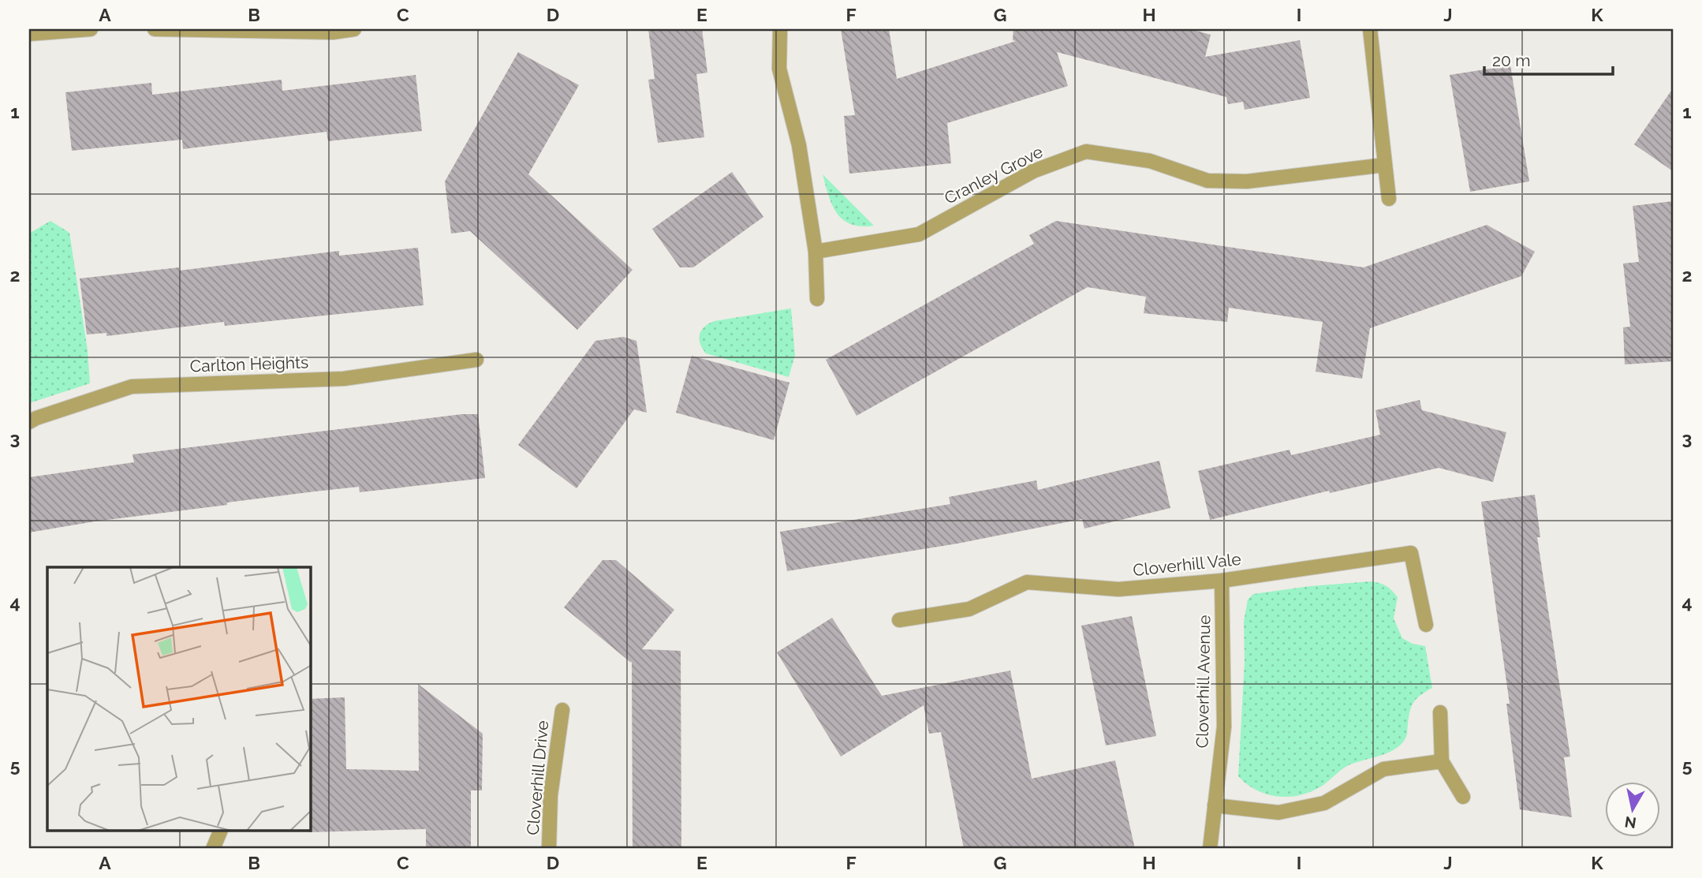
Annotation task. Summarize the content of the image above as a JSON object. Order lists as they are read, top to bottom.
{
  "streets": {
    "street": [
      "Cranley Grove",
      "Carlton Heights",
      "Cloverhill Vale",
      "Cloverhill Avenue",
      "Cloverhill Drive"
    ]
  },
  "crossings": [
    ["Cloverhill Vale", "Cloverhill Avenue"]
  ],
  "scale_bar": "20 m",
  "north": "bottom",
  "grid": {
    "columns": [
      "A",
      "B",
      "C",
      "D",
      "E",
      "F",
      "G",
      "H",
      "I",
      "J",
      "K"
    ],
    "rows": [
      "1",
      "2",
      "3",
      "4",
      "5"
    ]
  }
}
